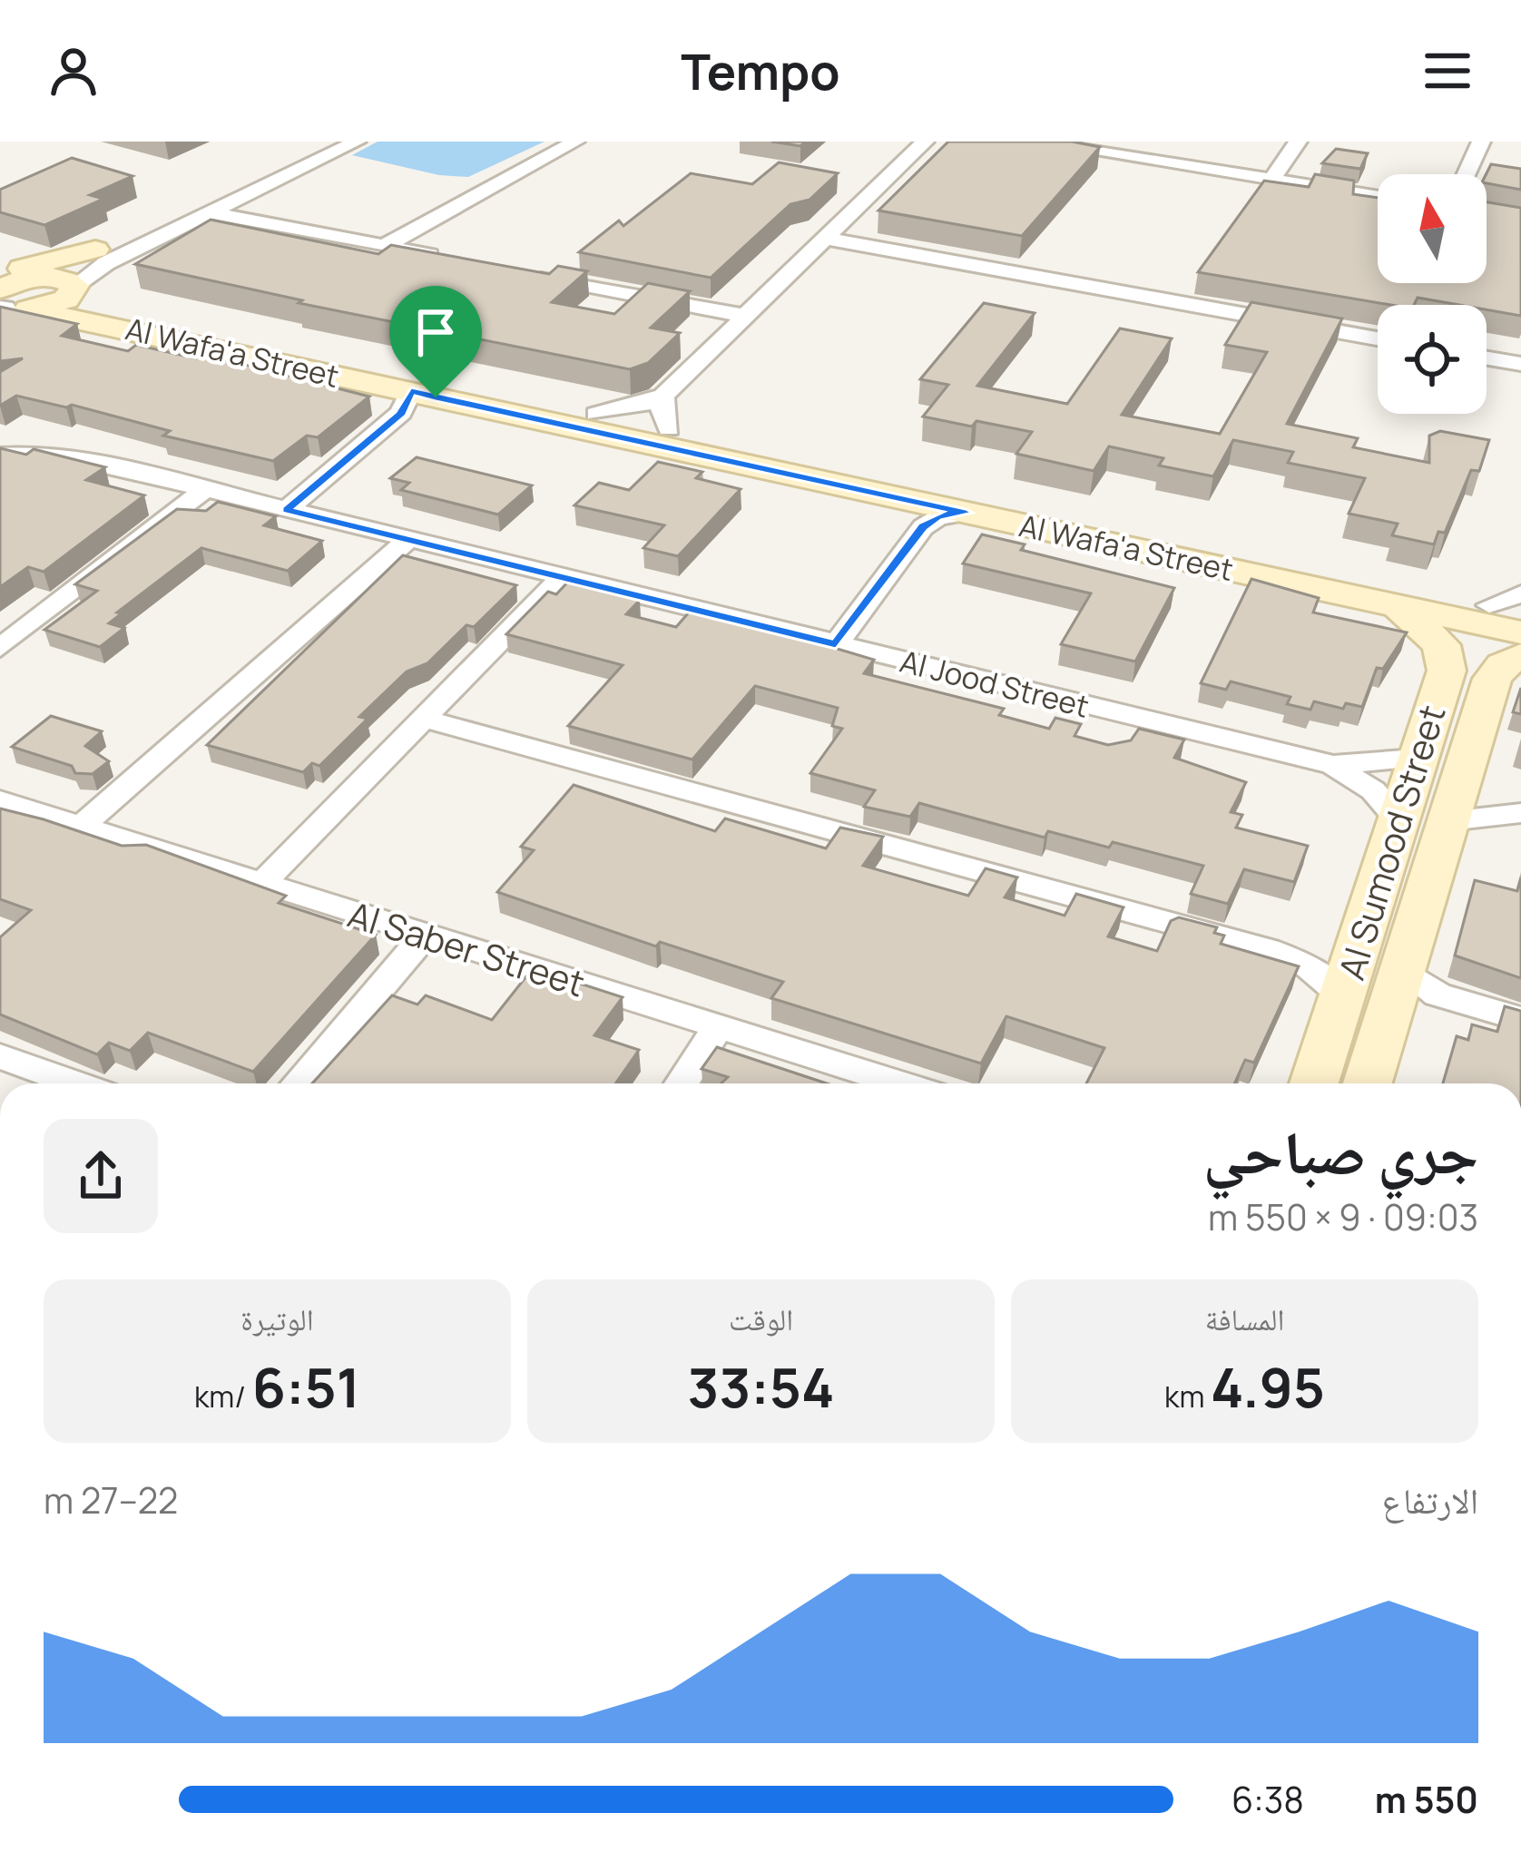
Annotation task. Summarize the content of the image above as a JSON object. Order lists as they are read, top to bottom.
{
  "streets": {
    "street": [
      "Al Wafa'a Street",
      "Al Jood Street",
      "Al Sumood Street",
      "Al Saber Street"
    ]
  },
  "crossings": [
    ["Al Wafa'a Street", "Al Sumood Street"],
    ["Al Jood Street", "Al Sumood Street"]
  ],
  "north": "top",
  "page": {
    "header": "Tempo",
    "heading": ["جري صباحي", "09:03 · 9 × 550 m"],
    "stats": [
      ["المسافة", "4.95 km"],
      ["الوقت", "33:54"],
      ["الوتيرة", "6:51 /km"]
    ],
    "chart": ["الارتفاع", "22–27 m"],
    "list": [
      {
        "name": "550 m",
        "note": "6:38"
      }
    ]
  }
}
